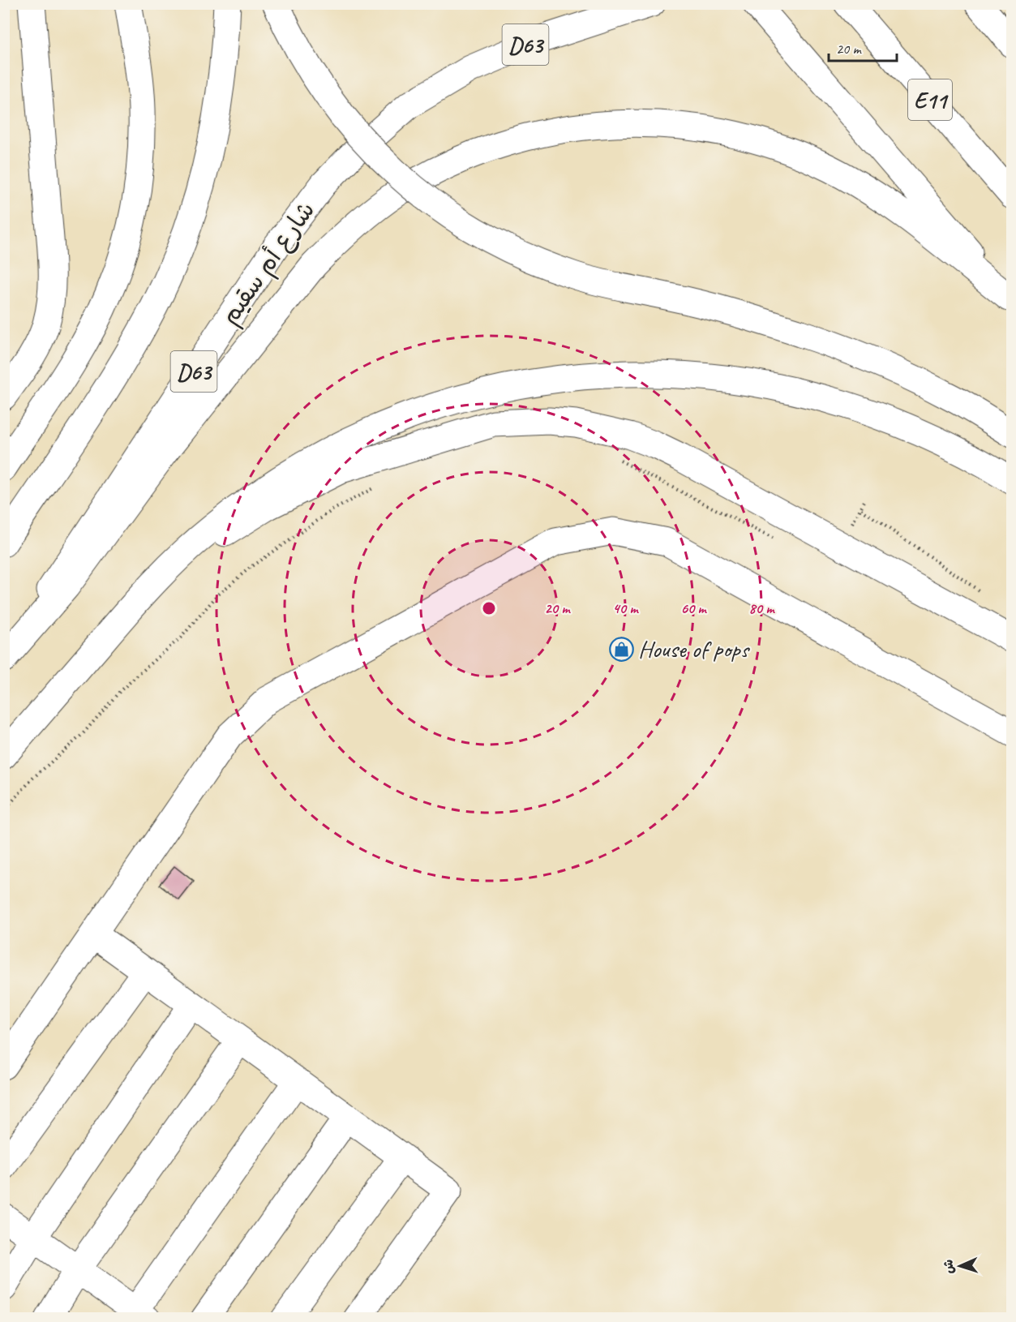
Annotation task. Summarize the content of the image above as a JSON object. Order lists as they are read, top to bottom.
{
  "streets": {
    "main road": ["D63", "E11", "شارع أم سقيم"]
  },
  "places": {
    "shop": ["House of pops"]
  },
  "scale_bar": "20 m",
  "north": "left",
  "rings": [
    "20 m",
    "40 m",
    "60 m",
    "80 m"
  ]
}
